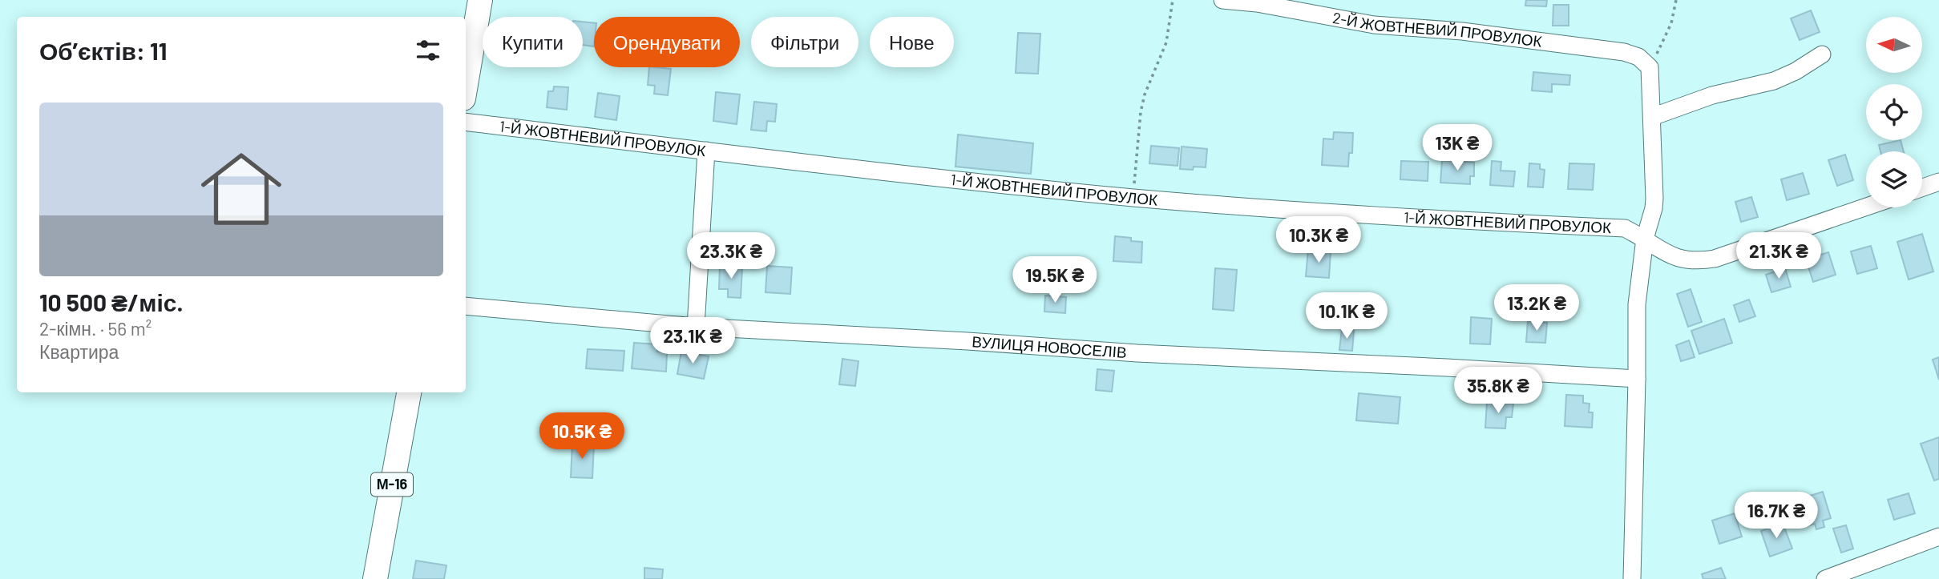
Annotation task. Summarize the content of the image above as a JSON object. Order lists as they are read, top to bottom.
{
  "streets": {
    "highway": ["М-16"],
    "street": ["2-Й ЖОВТНЕВИЙ ПРОВУЛОК", "1-Й ЖОВТНЕВИЙ ПРОВУЛОК", "ВУЛИЦЯ НОВОСЕЛІВ"]
  },
  "north": "left",
  "page": {
    "chip": [
      "Купити",
      "Орендувати",
      "Фільтри",
      "Нове"
    ],
    "heading": "Об’єктів: 11",
    "list": [
      {
        "name": "10 500 ₴/міс.",
        "note": "2-кімн. · 56 m² · Квартира"
      }
    ],
    "price": [
      "13K ₴",
      "10.3K ₴",
      "23.3K ₴",
      "21.3K ₴",
      "19.5K ₴",
      "13.2K ₴",
      "10.1K ₴",
      "23.1K ₴",
      "35.8K ₴",
      "10.5K ₴",
      "16.7K ₴"
    ]
  }
}
